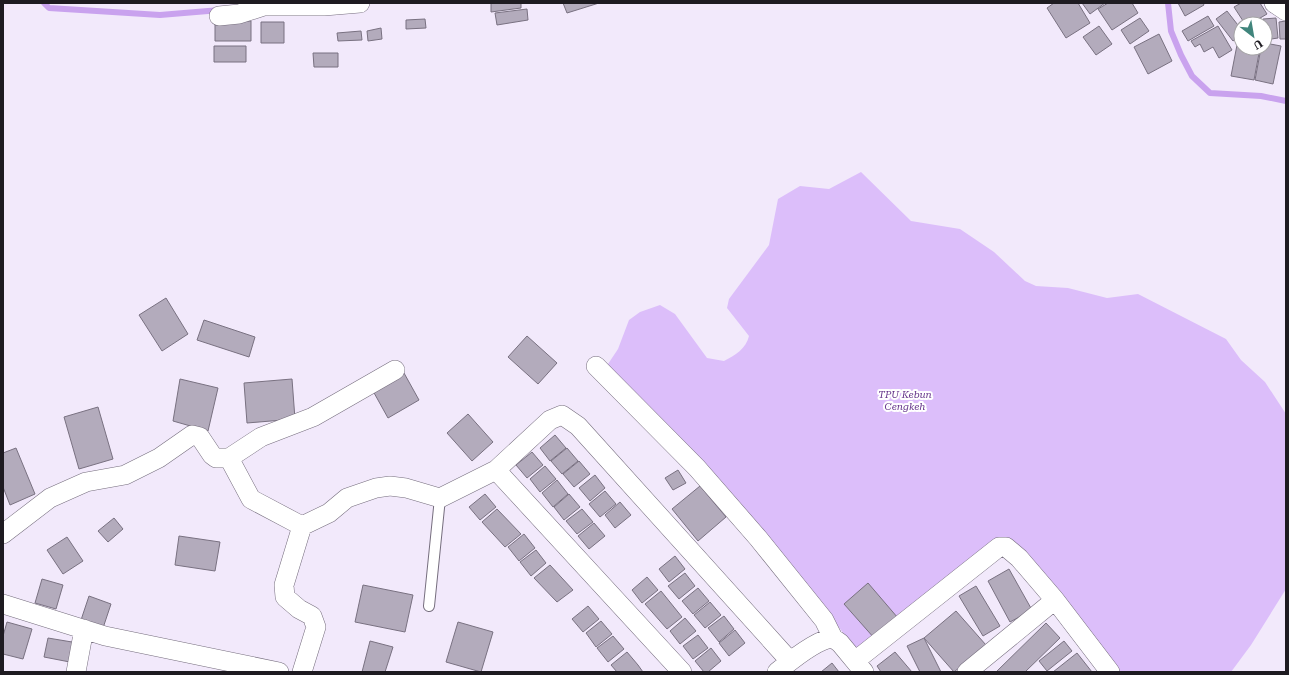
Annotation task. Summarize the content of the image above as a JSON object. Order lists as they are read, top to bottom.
{
  "parks": ["TPU Kebun Cengkeh"],
  "north": "bottom right"
}
